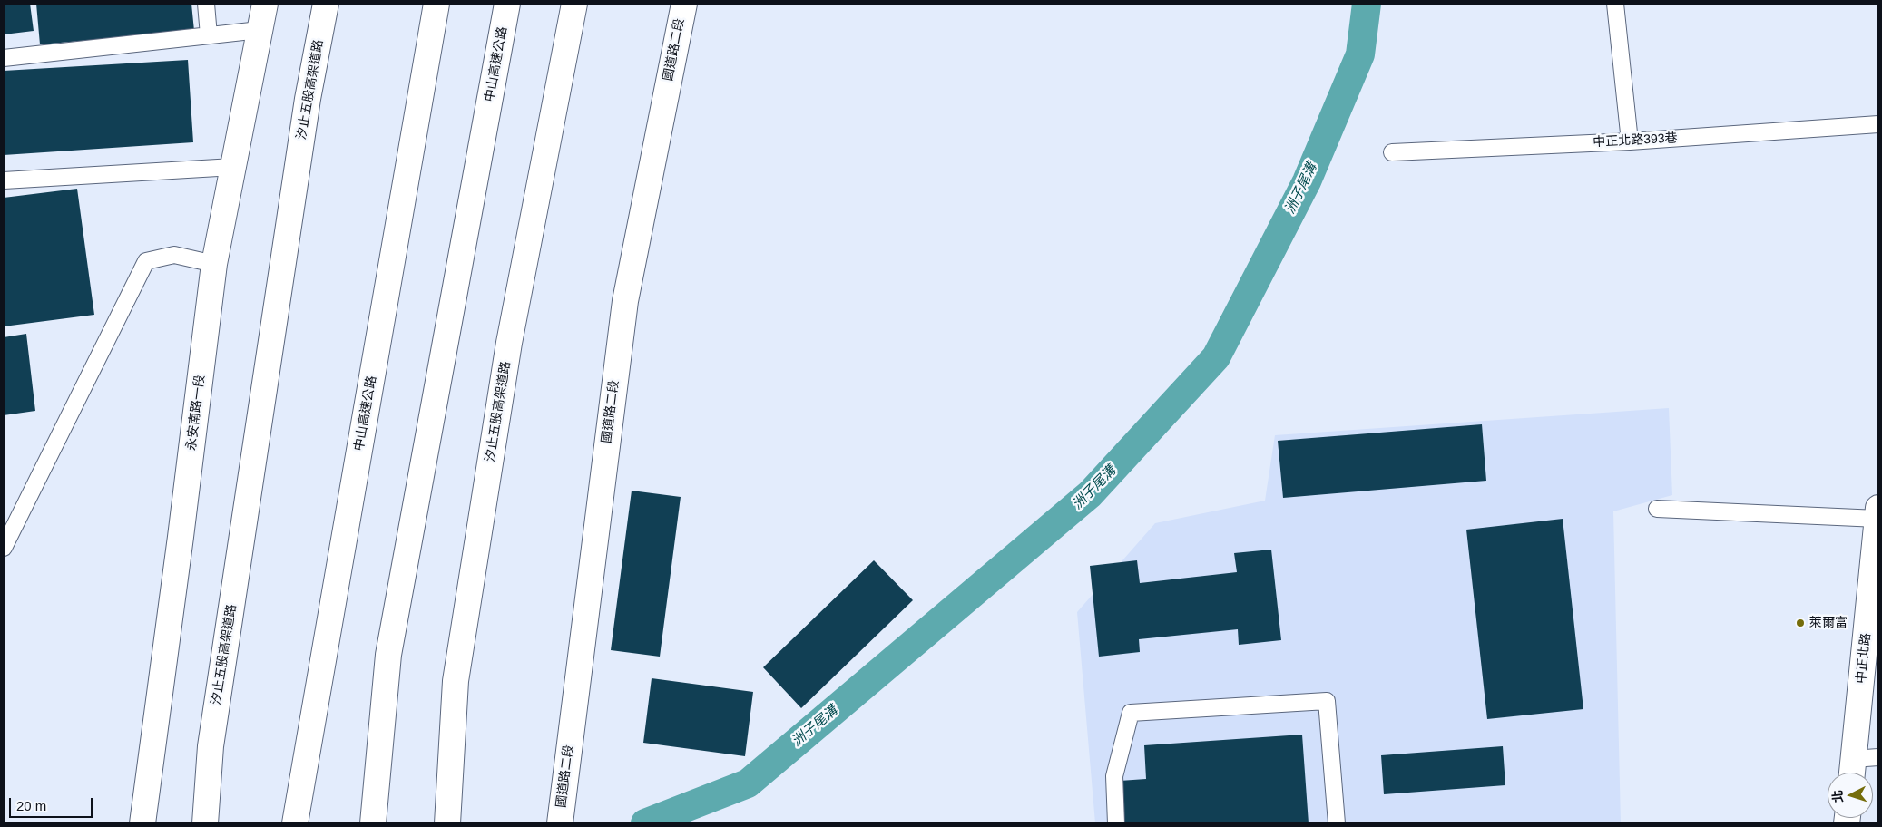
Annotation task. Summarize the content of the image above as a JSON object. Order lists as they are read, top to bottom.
{
  "streets": {
    "main road": [
      "國道路二段",
      "中山高速公路",
      "汐止五股高架道路",
      "永安南路一段",
      "中正北路"
    ],
    "lane": ["中正北路393巷"]
  },
  "water": ["洲子尾溝"],
  "places": ["萊爾富"],
  "scale_bar": "20 m",
  "north": "left"
}
